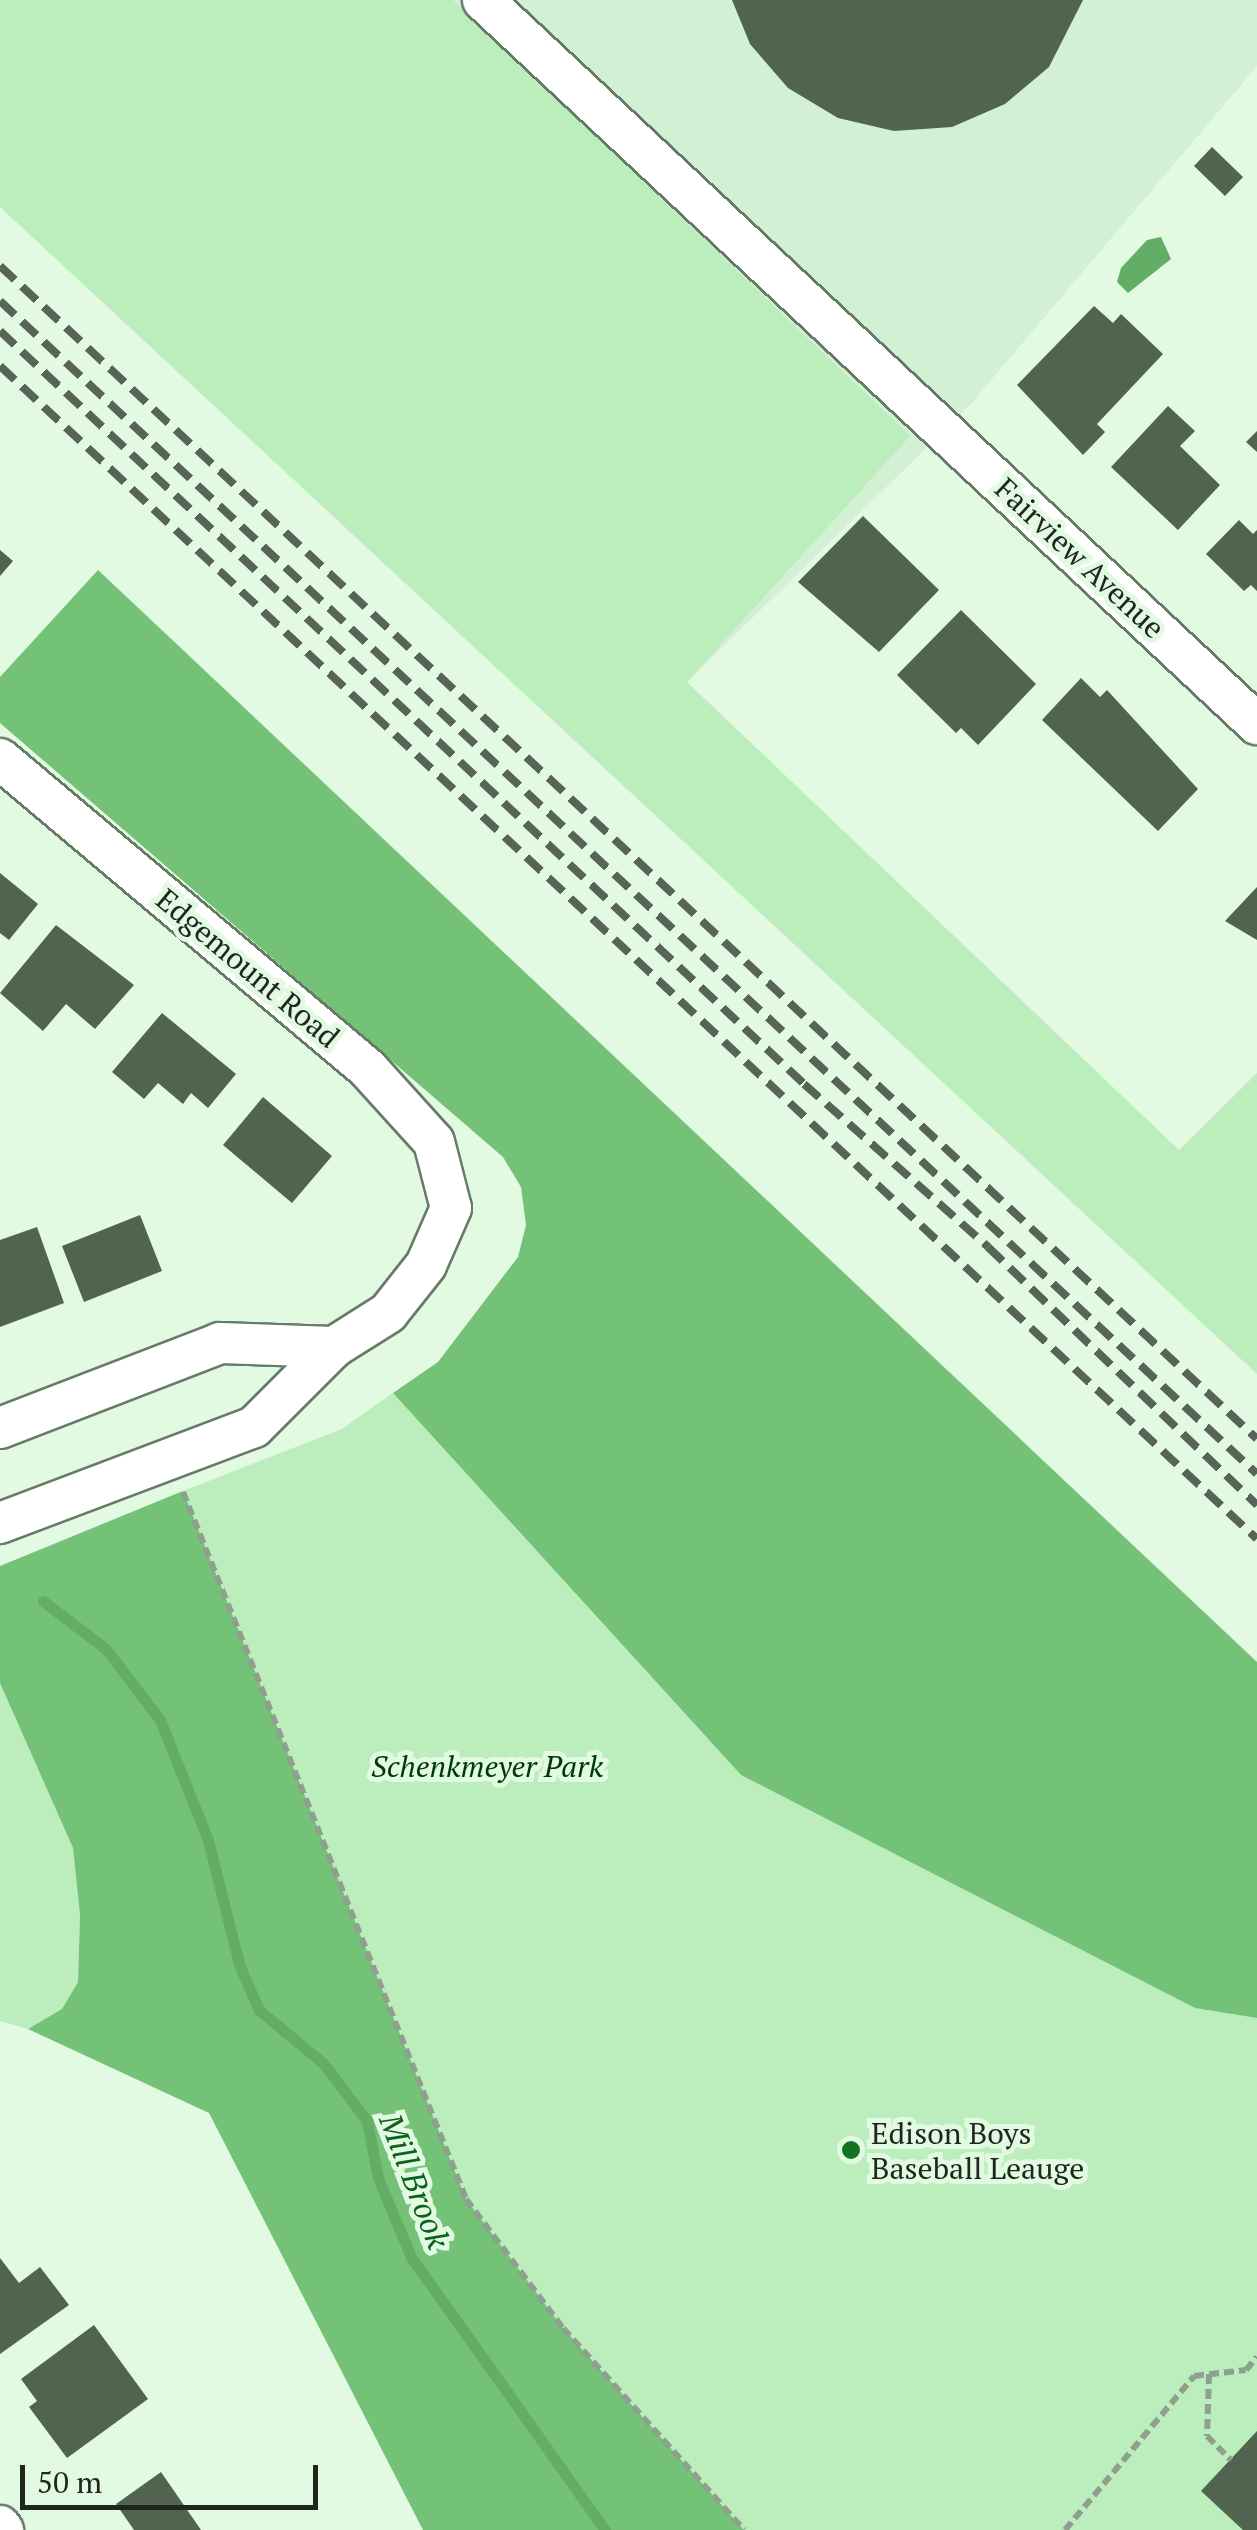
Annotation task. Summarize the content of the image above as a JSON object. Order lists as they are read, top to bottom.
{
  "streets": {
    "street": ["Fairview Avenue", "Edgemount Road"]
  },
  "water": ["Mill Brook"],
  "parks": ["Schenkmeyer Park"],
  "places": ["Edison Boys Baseball Leauge"],
  "scale_bar": "50 m"
}
